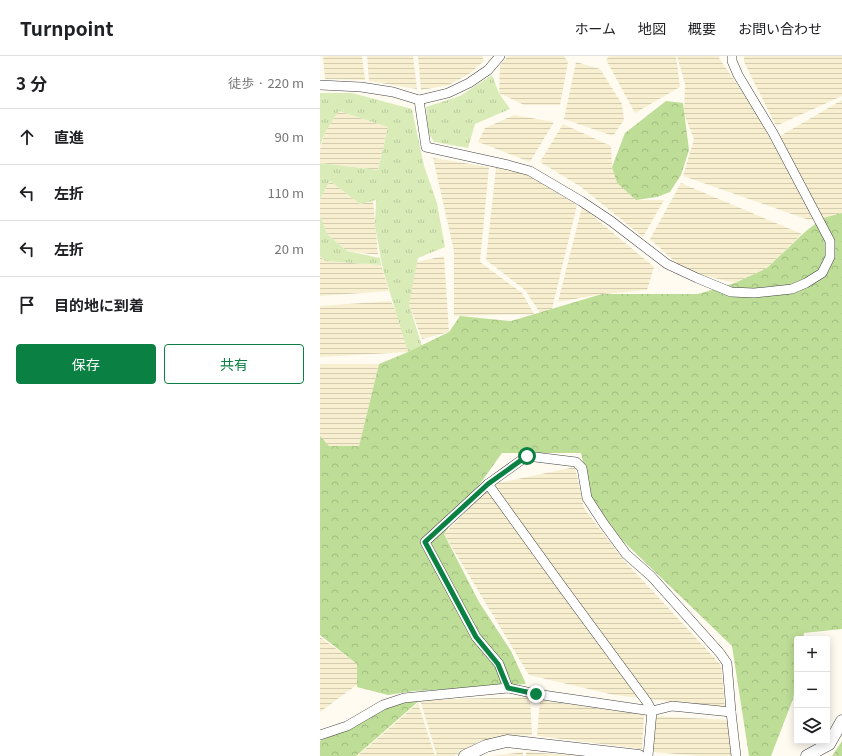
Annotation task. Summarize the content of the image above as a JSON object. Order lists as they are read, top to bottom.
{
  "page": {
    "header": "Turnpoint",
    "nav": [
      "ホーム",
      "地図",
      "概要",
      "お問い合わせ"
    ],
    "heading": ["3 分", "徒歩 · 220 m"],
    "list": [
      ["直進", "90 m"],
      ["左折", "110 m"],
      ["左折", "20 m"],
      "目的地に到着"
    ],
    "buttons": ["保存", "共有"],
    "map_buttons": ["+", "−"]
  }
}
